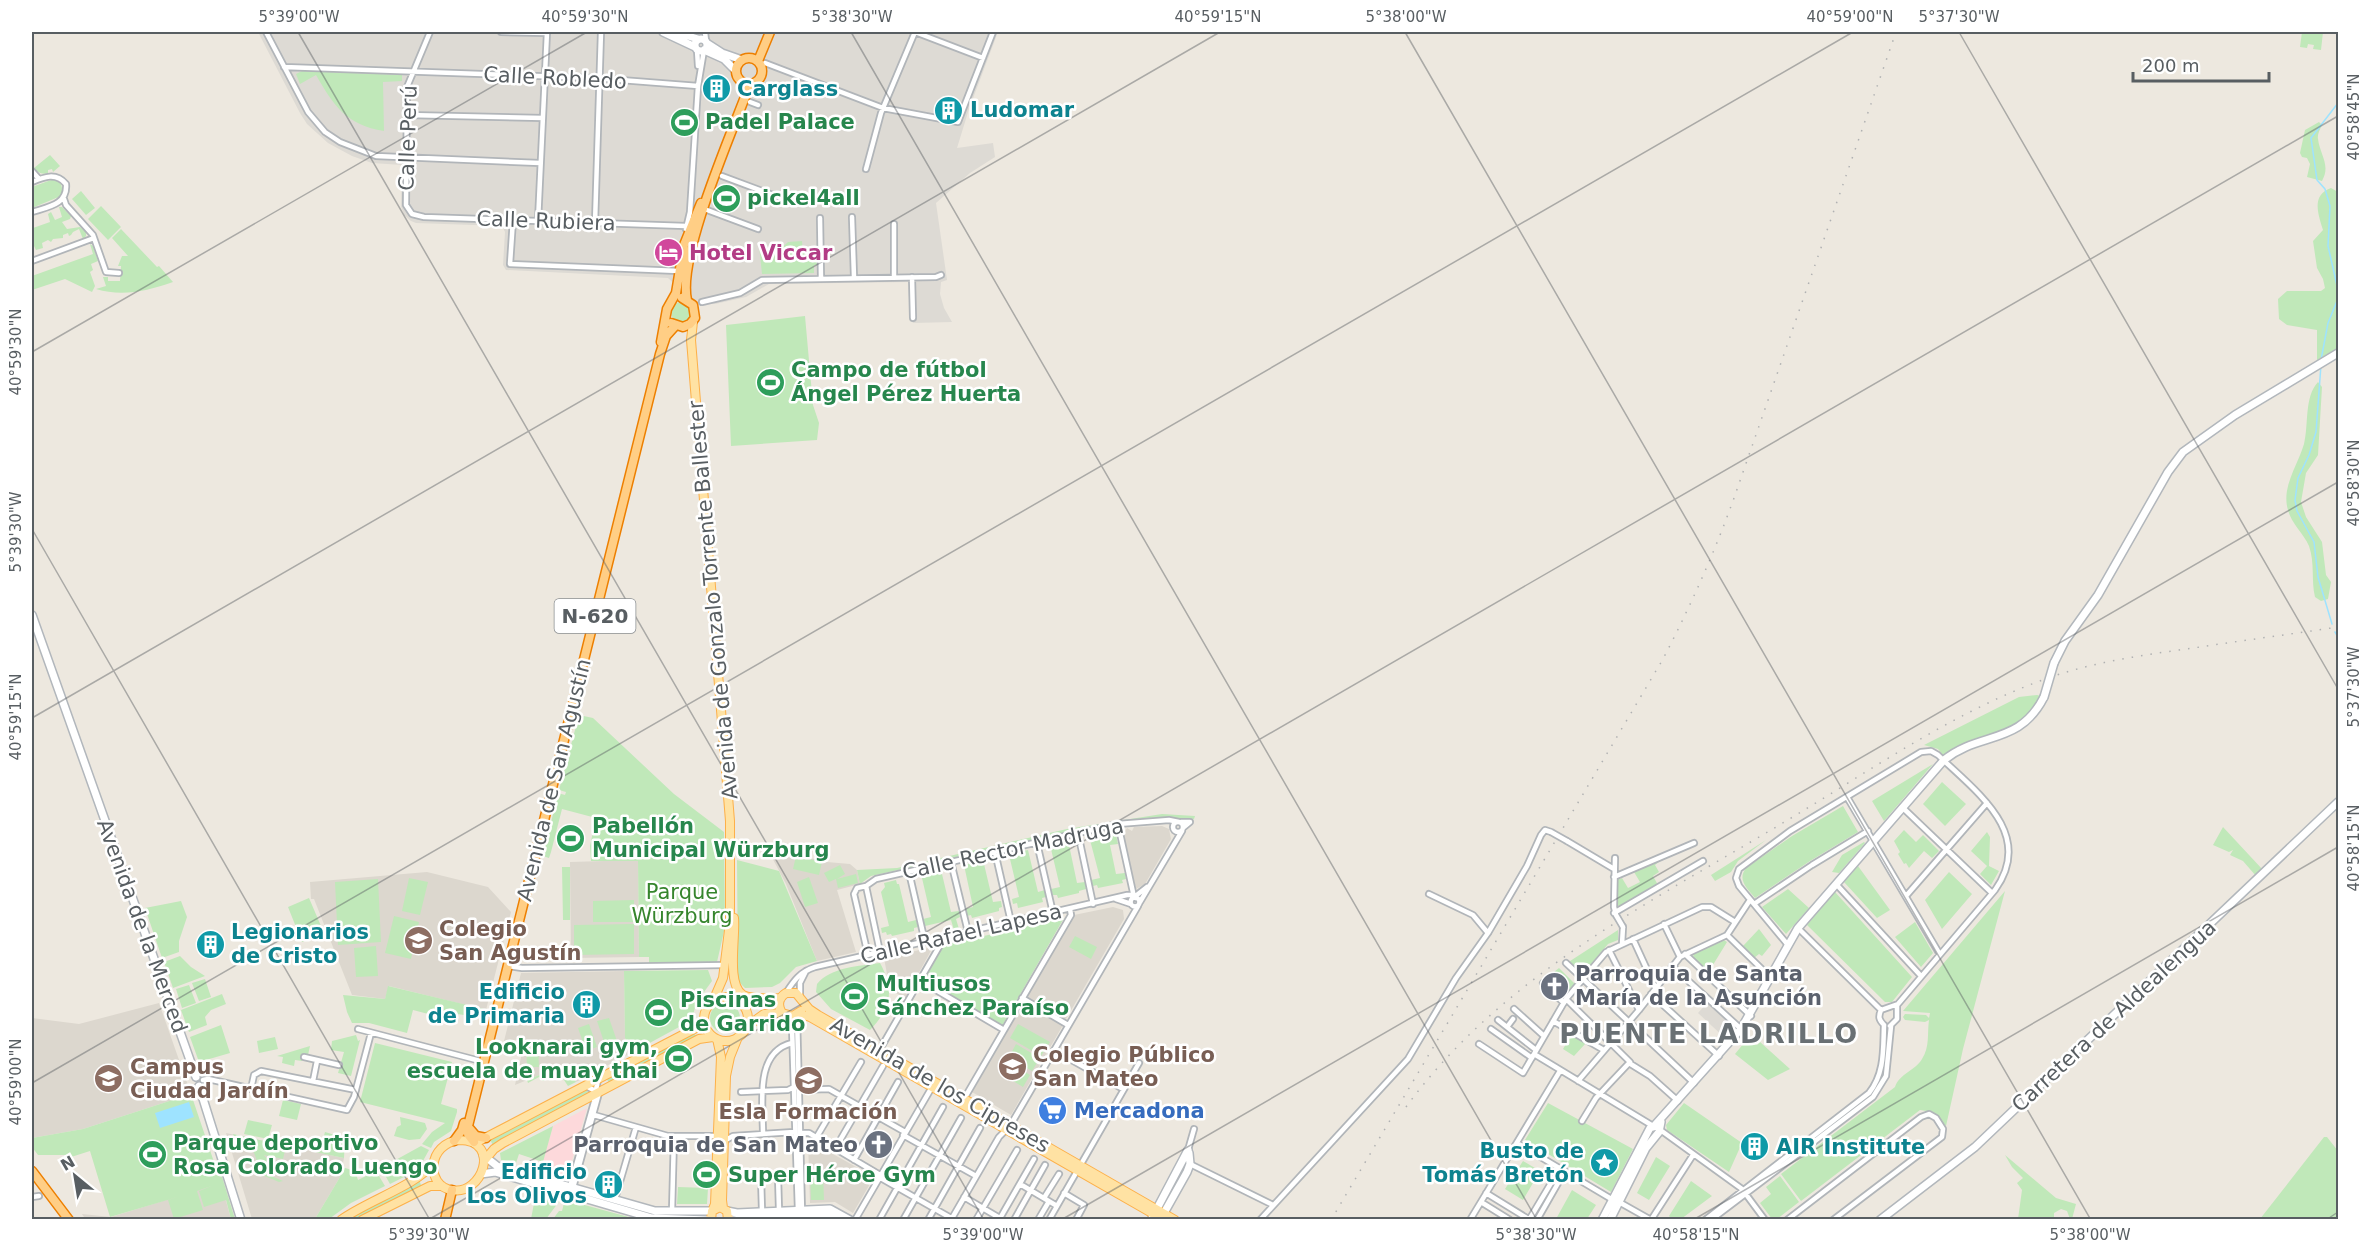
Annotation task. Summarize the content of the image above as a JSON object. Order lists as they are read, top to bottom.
{
  "streets": {
    "highway": ["N-620", "Avenida de San Agustín"],
    "main road": [
      "Avenida de Gonzalo Torrente Ballester",
      "Avenida de la Merced",
      "Carretera de Aldealengua",
      "Avenida de los Cipreses"
    ],
    "street": [
      "Calle Robledo",
      "Calle Perú",
      "Calle Rubiera",
      "Calle Rector Madruga",
      "Calle Rafael Lapesa"
    ]
  },
  "crossings": [
    ["Calle Robledo", "Calle Perú"],
    ["Calle Perú", "Calle Rubiera"],
    ["Avenida de Gonzalo Torrente Ballester", "N-620"],
    ["Avenida de Gonzalo Torrente Ballester", "Avenida de San Agustín"],
    ["N-620", "Avenida de San Agustín"],
    ["Calle Rector Madruga", "Calle Rafael Lapesa"]
  ],
  "districts": ["PUENTE LADRILLO"],
  "parks": ["Parque Würzburg"],
  "places": {
    "building": [
      "Carglass",
      "Ludomar",
      "Legionarios de Cristo",
      "Edificio de Primaria",
      "AIR Institute",
      "Edificio Los Olivos"
    ],
    "sports": [
      "Padel Palace",
      "pickel4all",
      "Campo de fútbol Ángel Pérez Huerta",
      "Pabellón Municipal Würzburg",
      "Multiusos Sánchez Paraíso",
      "Piscinas de Garrido",
      "Looknarai gym, escuela de muay thai",
      "Parque deportivo Rosa Colorado Luengo",
      "Super Héroe Gym"
    ],
    "hotel": ["Hotel Viccar"],
    "school or university": [
      "Colegio San Agustín",
      "Colegio Público San Mateo",
      "Campus Ciudad Jardín",
      "Esla Formación"
    ],
    "church": ["Parroquia de Santa María de la Asunción", "Parroquia de San Mateo"],
    "supermarket": ["Mercadona"],
    "place": ["Busto de Tomás Bretón"]
  },
  "scale_bar": "200 m",
  "north": "top left",
  "coordinates": [
    "5°39'00\"W",
    "40°59'30\"N",
    "5°38'30\"W",
    "40°59'15\"N",
    "5°38'00\"W",
    "40°59'00\"N",
    "5°37'30\"W",
    "40°58'45\"N",
    "40°58'30\"N",
    "5°39'30\"W",
    "40°58'15\"N"
  ]
}
